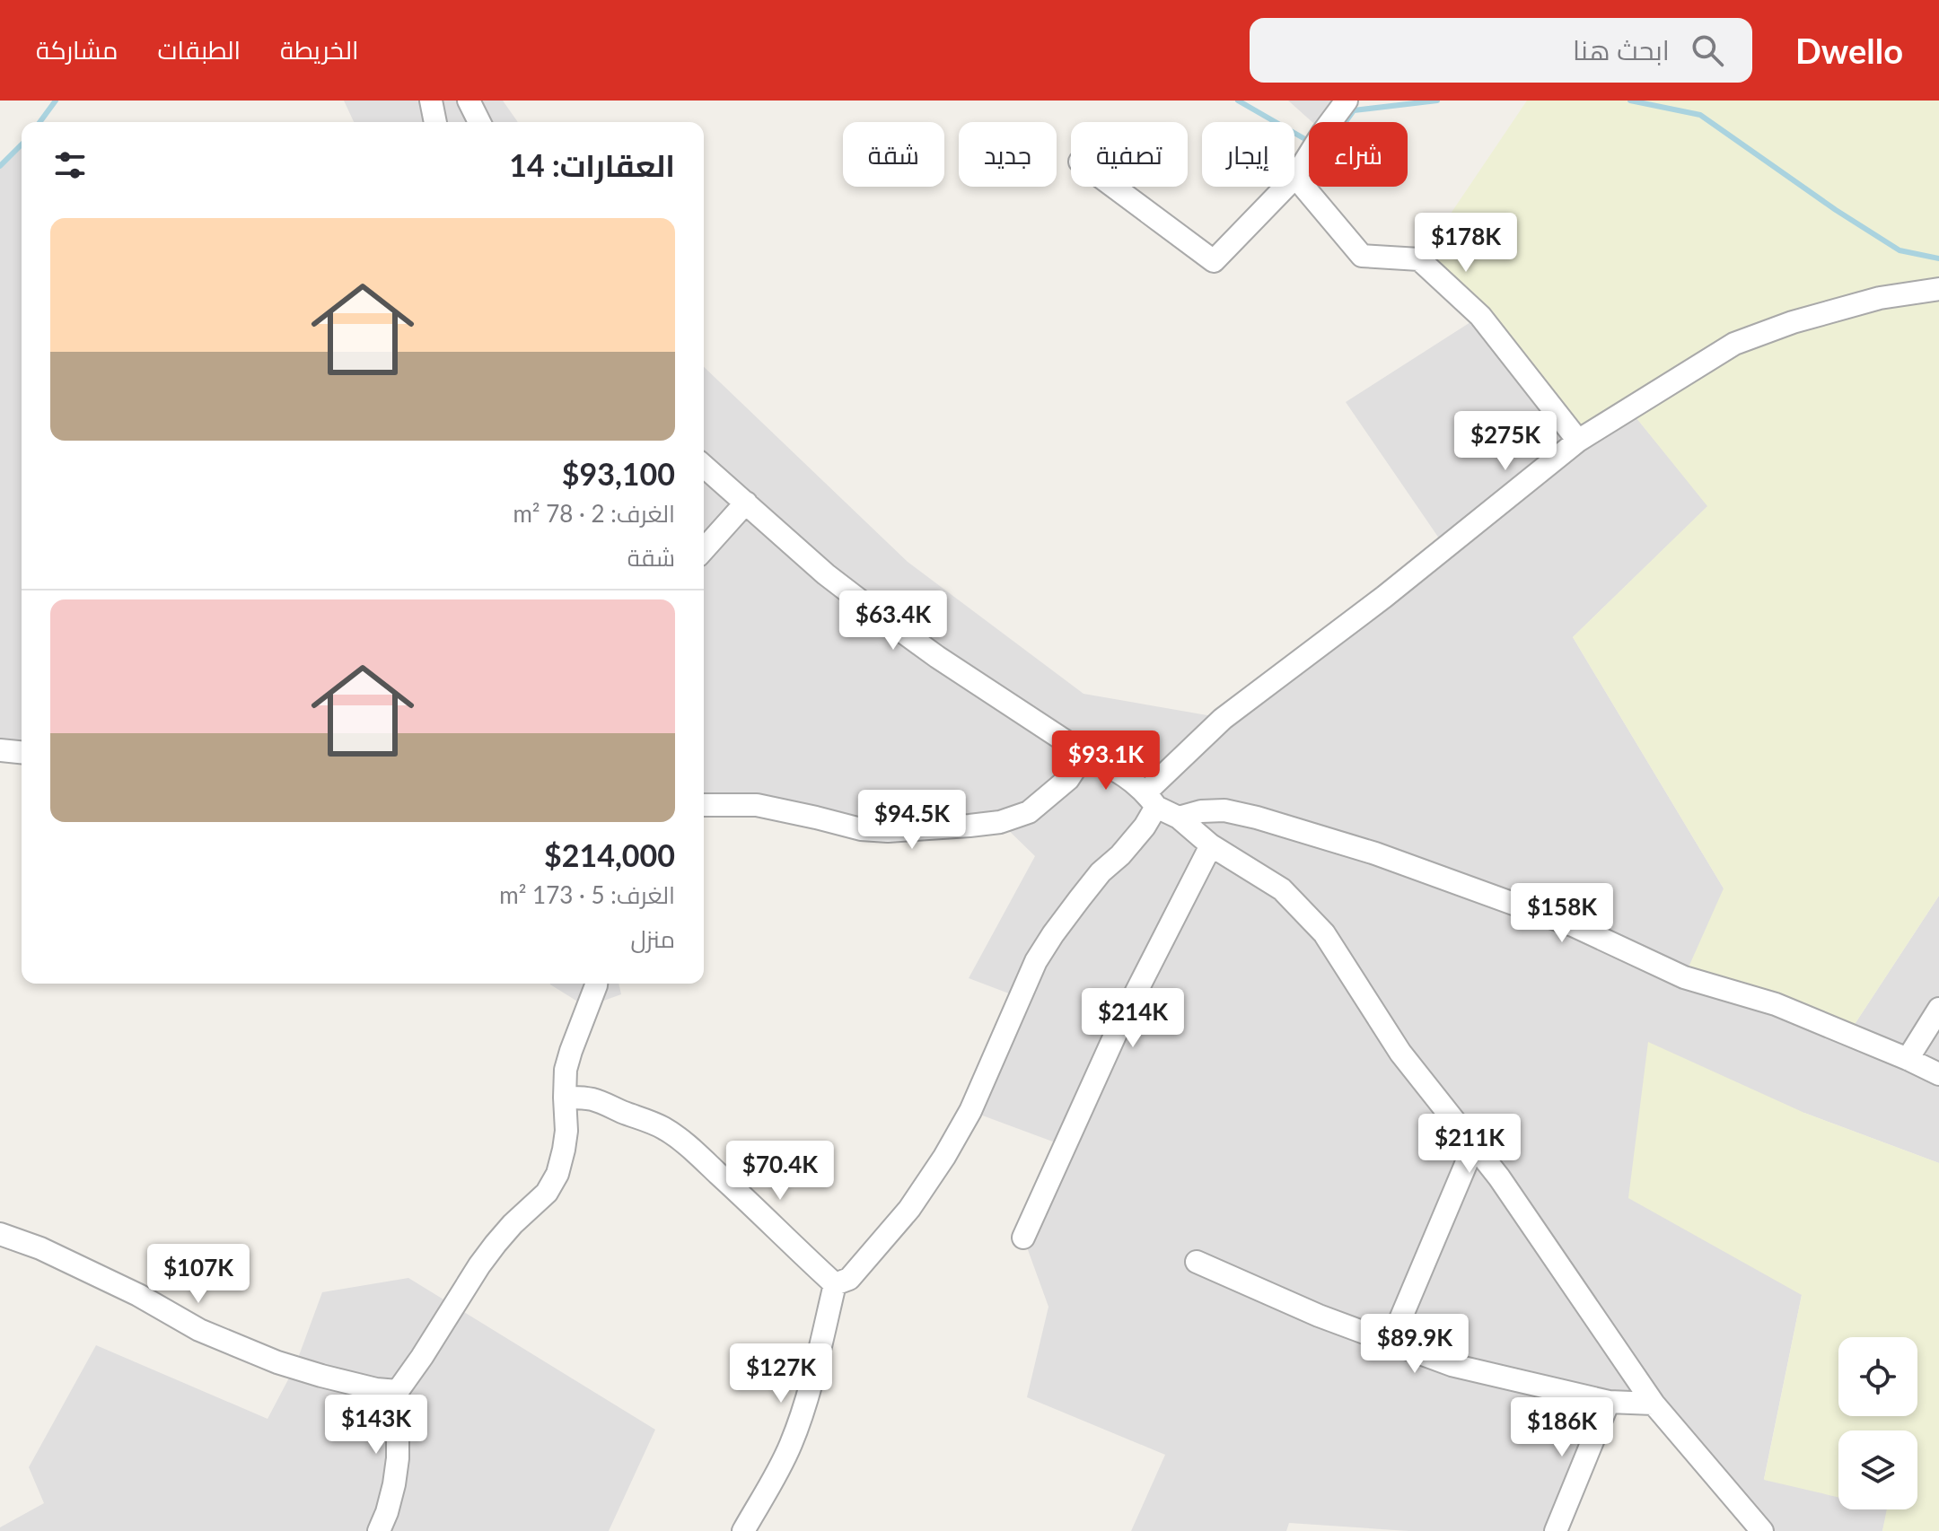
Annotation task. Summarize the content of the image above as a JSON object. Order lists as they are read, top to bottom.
{
  "page": {
    "header": "Dwello",
    "search": "ابحث هنا",
    "nav": ["الخريطة", "الطبقات", "مشاركة"],
    "chip": [
      "شراء",
      "إيجار",
      "تصفية",
      "جديد",
      "شقة"
    ],
    "heading": "العقارات: 14",
    "list": [
      {
        "name": "$93,100",
        "note": "الغرف: 2 · 78 m² · شقة"
      },
      {
        "name": "$214,000",
        "note": "الغرف: 5 · 173 m² · منزل"
      }
    ],
    "price": [
      "$178K",
      "$275K",
      "$63.4K",
      "$93.1K",
      "$94.5K",
      "$158K",
      "$214K",
      "$211K",
      "$70.4K",
      "$107K",
      "$89.9K",
      "$127K",
      "$143K",
      "$186K"
    ]
  }
}
